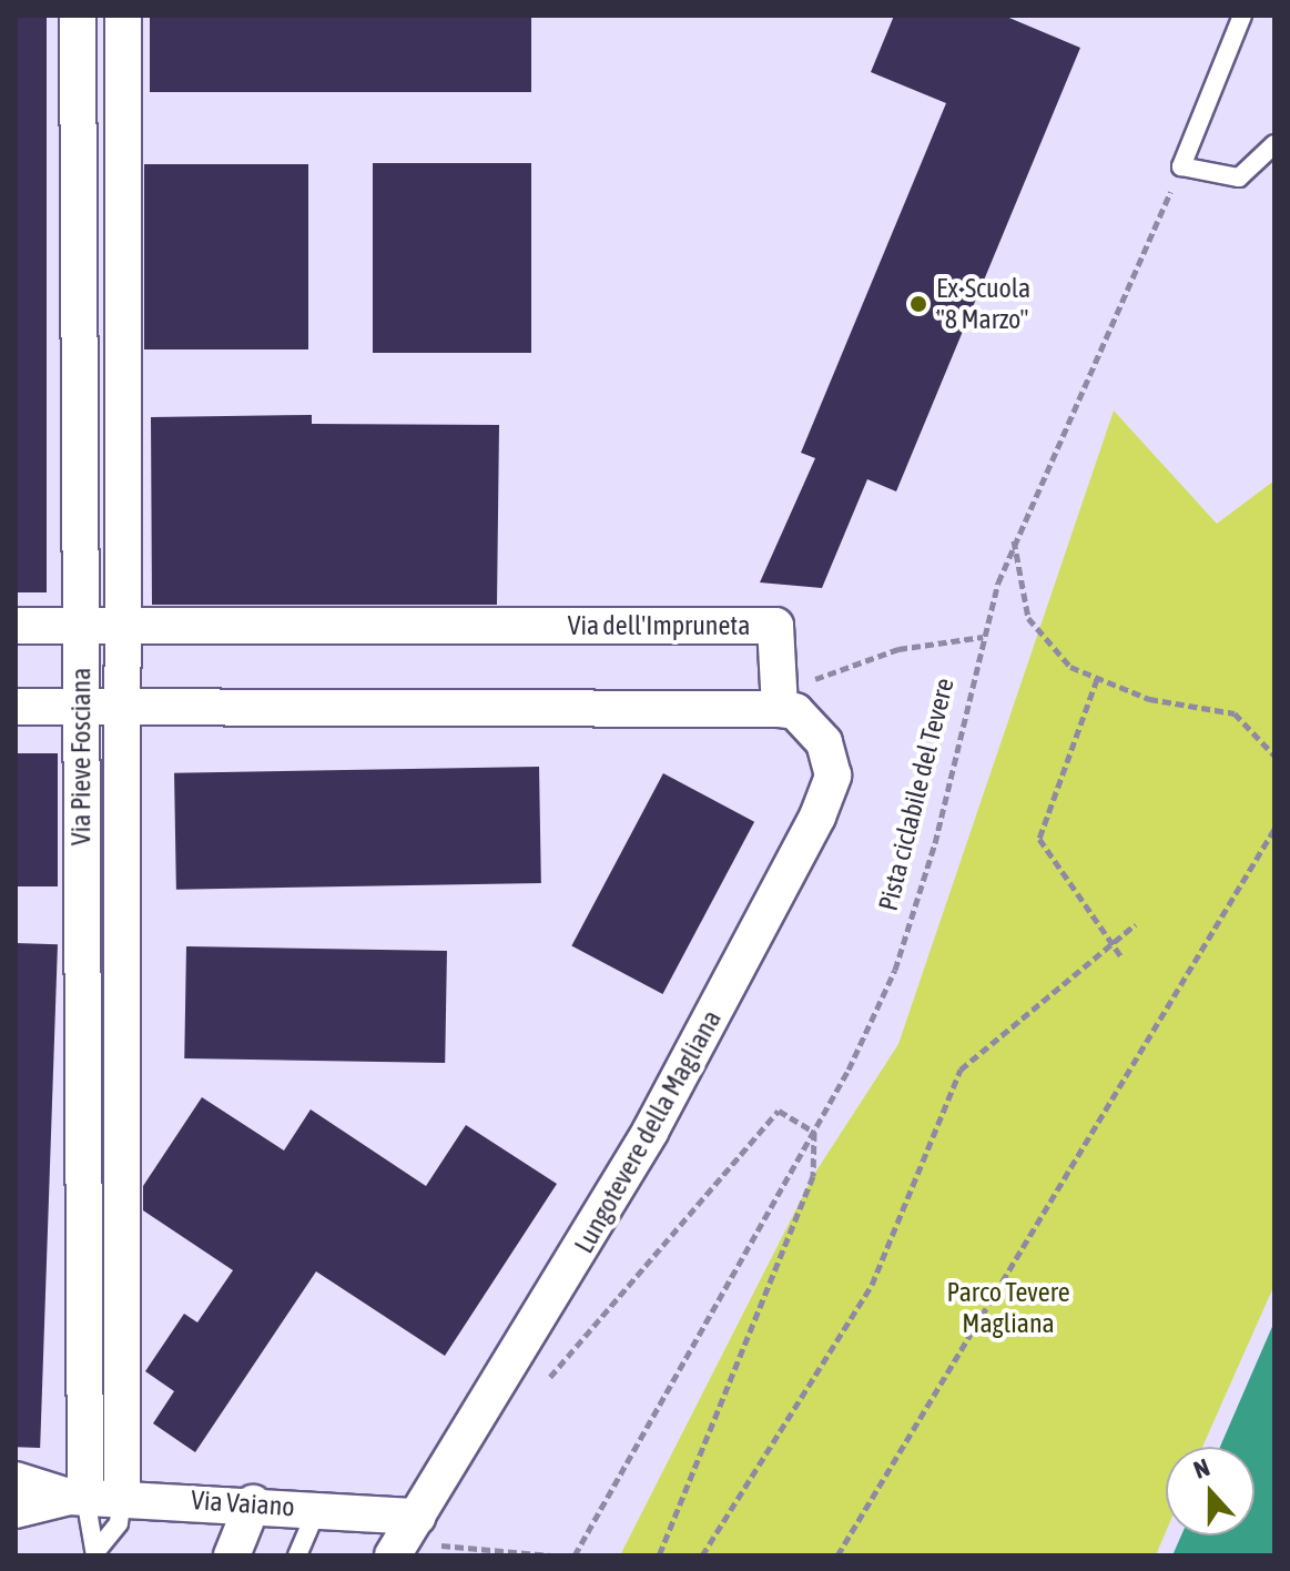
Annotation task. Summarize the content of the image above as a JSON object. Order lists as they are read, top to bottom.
{
  "streets": {
    "street": [
      "Via dell'Impruneta",
      "Via Pieve Fosciana",
      "Lungotevere della Magliana",
      "Via Vaiano"
    ],
    "path": ["Pista ciclabile del Tevere"]
  },
  "crossings": [
    ["Via dell'Impruneta", "Via Pieve Fosciana"],
    ["Via dell'Impruneta", "Lungotevere della Magliana"],
    ["Via Pieve Fosciana", "Via Vaiano"],
    ["Lungotevere della Magliana", "Via Vaiano"]
  ],
  "parks": ["Parco Tevere Magliana"],
  "places": ["Ex-Scuola \"8 Marzo\""],
  "north": "top"
}
